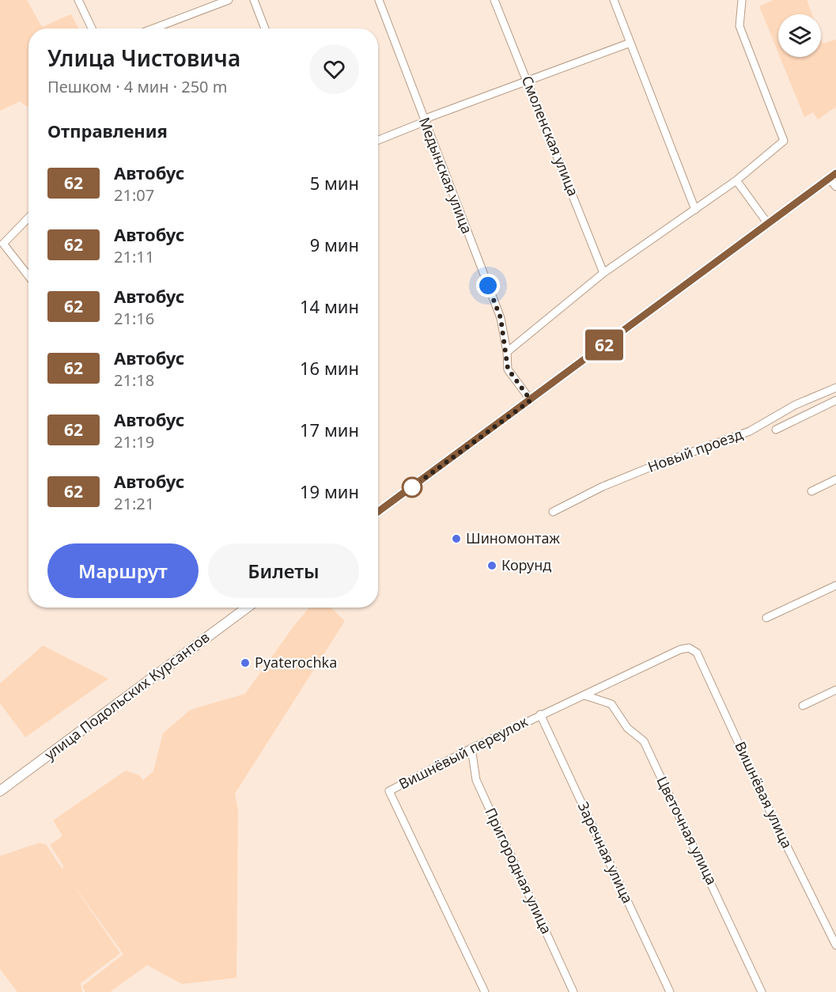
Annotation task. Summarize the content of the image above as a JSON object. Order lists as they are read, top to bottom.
{
  "streets": {
    "main road": ["улица Подольских Курсантов"],
    "street": [
      "Смоленская улица",
      "Медынская улица",
      "Новый проезд",
      "Вишнёвый переулок",
      "Вишнёвая улица",
      "Цветочная улица",
      "Заречная улица",
      "Пригородная улица"
    ]
  },
  "crossings": [
    ["Вишнёвый переулок", "Вишнёвая улица"],
    ["Вишнёвый переулок", "Цветочная улица"],
    ["Вишнёвый переулок", "Заречная улица"],
    ["Вишнёвый переулок", "Пригородная улица"]
  ],
  "places": ["Шиномонтаж", "Корунд", "Pyaterochka"],
  "lines": ["bus line 62"],
  "page": {
    "on_map": "62",
    "heading": [
      ["Улица Чистовича", "Пешком · 4 мин · 250 m"],
      "Отправления"
    ],
    "list": [
      {
        "mark": "62",
        "name": "Автобус",
        "note": "21:07",
        "value": "5 мин"
      },
      {
        "mark": "62",
        "name": "Автобус",
        "note": "21:11",
        "value": "9 мин"
      },
      {
        "mark": "62",
        "name": "Автобус",
        "note": "21:16",
        "value": "14 мин"
      },
      {
        "mark": "62",
        "name": "Автобус",
        "note": "21:18",
        "value": "16 мин"
      },
      {
        "mark": "62",
        "name": "Автобус",
        "note": "21:19",
        "value": "17 мин"
      },
      {
        "mark": "62",
        "name": "Автобус",
        "note": "21:21",
        "value": "19 мин"
      }
    ],
    "buttons": ["Маршрут", "Билеты"]
  }
}
